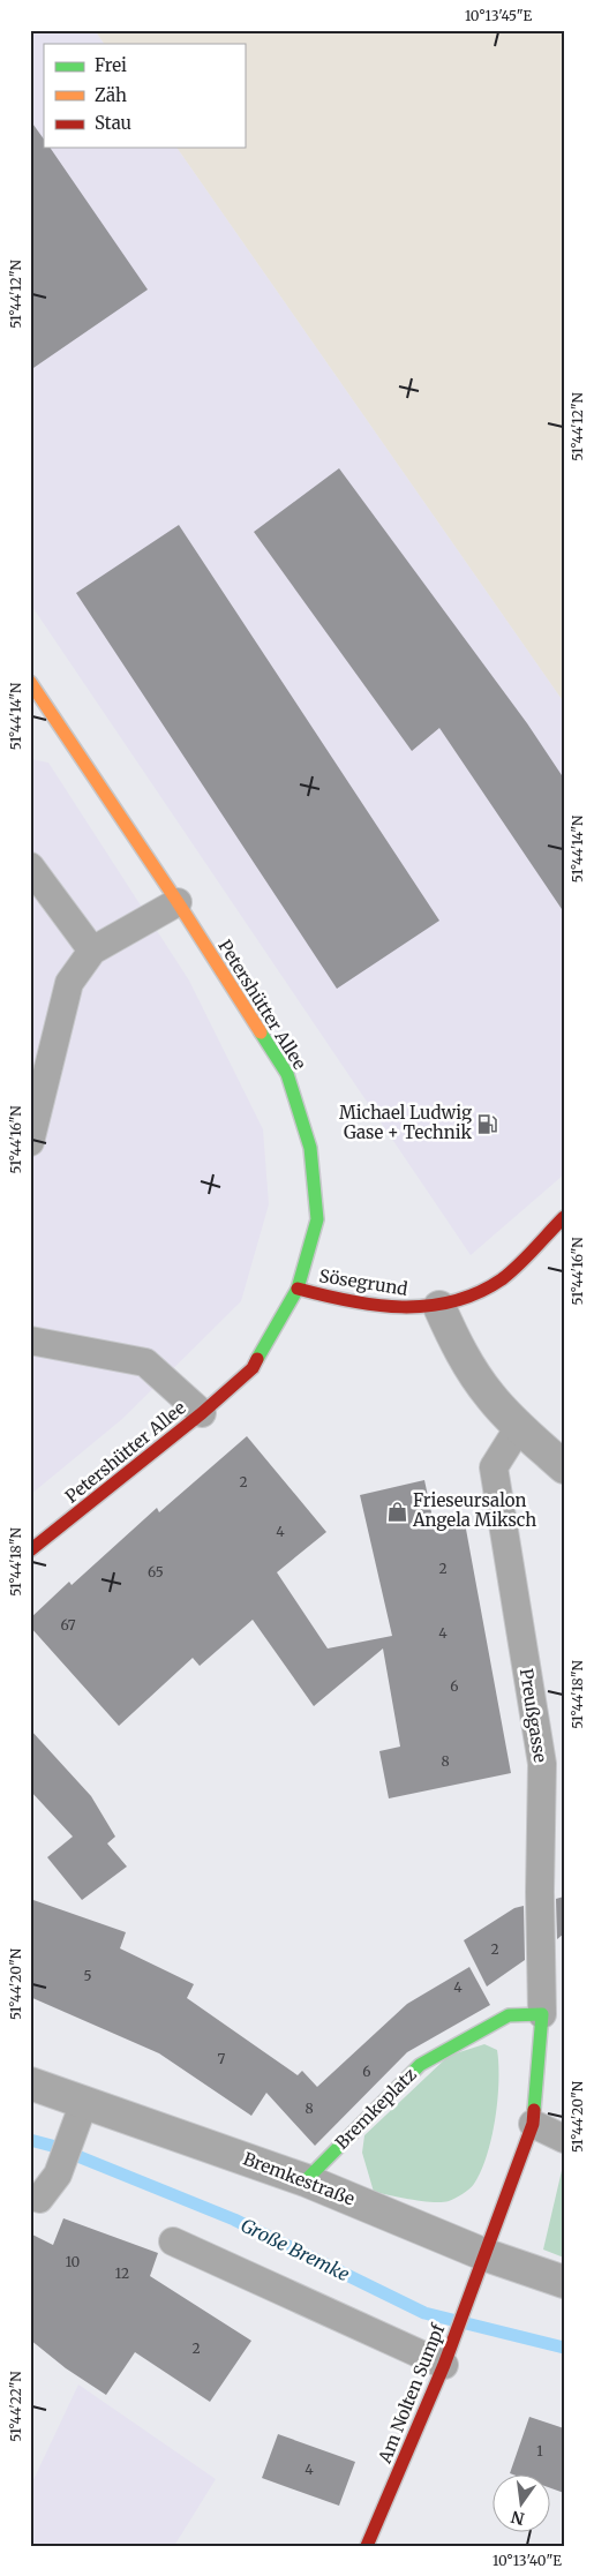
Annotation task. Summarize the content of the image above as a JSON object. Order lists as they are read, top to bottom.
{
  "streets": {
    "street": [
      "Petershütter Allee",
      "Sösegrund",
      "Bremkeplatz",
      "Bremkestraße",
      "Am Nolten Sumpf"
    ],
    "lane": ["Preußgasse"]
  },
  "crossings": [
    ["Petershütter Allee", "Sösegrund"],
    ["Preußgasse", "Bremkeplatz"],
    ["Bremkeplatz", "Bremkestraße"],
    ["Bremkestraße", "Am Nolten Sumpf"]
  ],
  "water": ["Große Bremke"],
  "places": {
    "fuel station": ["Michael Ludwig Gase + Technik"],
    "shop": ["Frieseursalon Angela Miksch"]
  },
  "house_numbers": [
    "2",
    "4",
    "2",
    "65",
    "67",
    "4",
    "6",
    "8",
    "2",
    "5",
    "4",
    "7",
    "6",
    "8",
    "10",
    "12",
    "2",
    "1",
    "4"
  ],
  "legend": ["Frei", "Zäh", "Stau"],
  "north": "bottom",
  "coordinates": [
    "10°13'45\"E",
    "51°44'12\"N",
    "51°44'14\"N",
    "51°44'16\"N",
    "51°44'18\"N",
    "51°44'20\"N",
    "51°44'22\"N",
    "10°13'40\"E"
  ]
}
